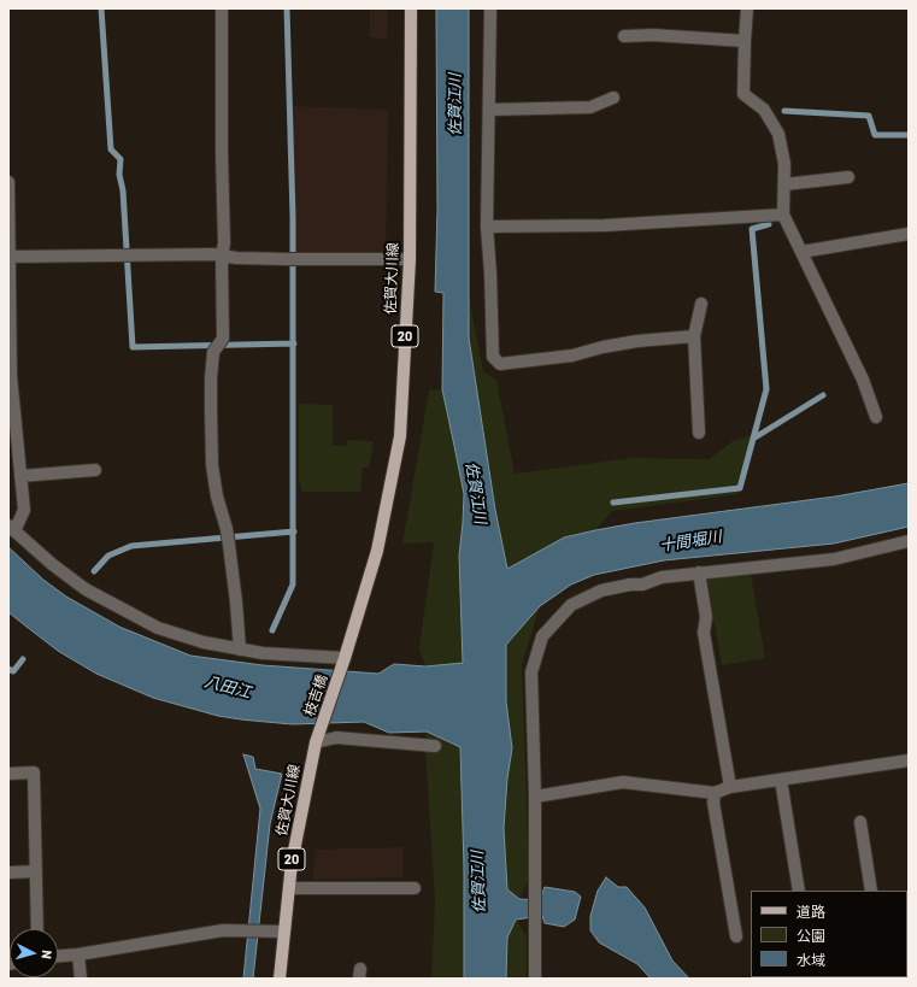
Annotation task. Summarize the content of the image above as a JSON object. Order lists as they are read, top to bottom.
{
  "streets": {
    "main road": ["佐賀大川線", "20", "枝吉橋"]
  },
  "crossings": [
    ["佐賀大川線", "枝吉橋"]
  ],
  "water": ["佐賀江川", "十間堀川", "八田江"],
  "legend": ["道路", "公園", "水域"],
  "north": "right"
}
